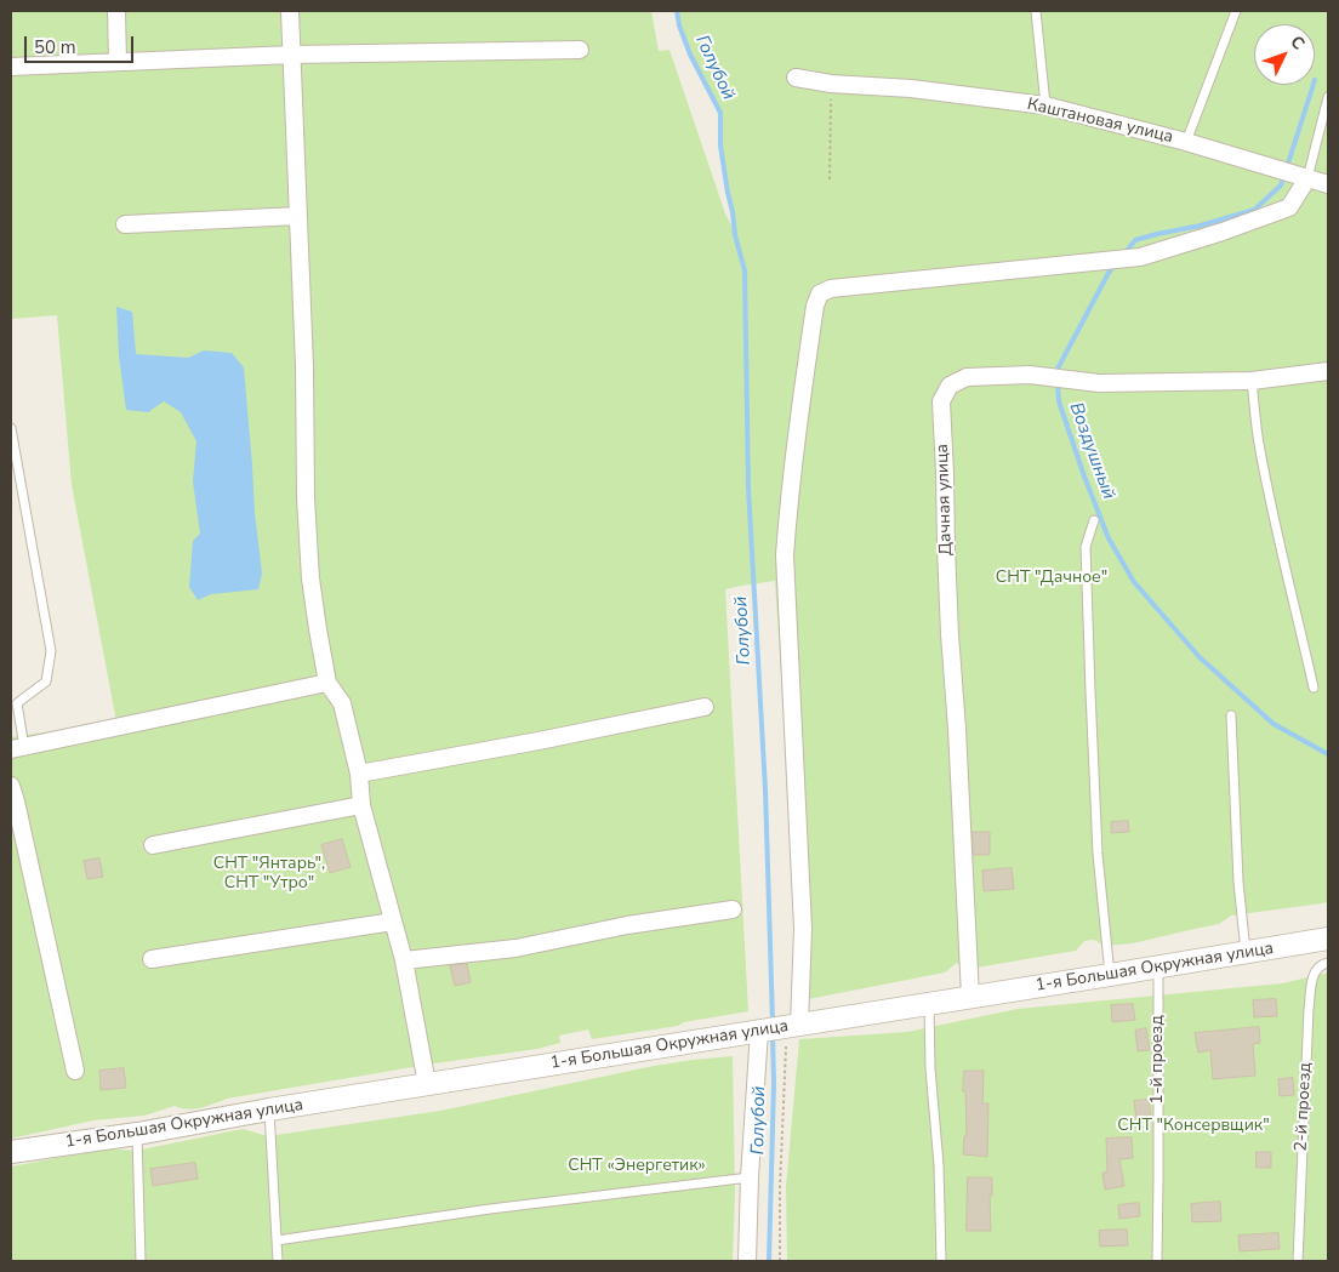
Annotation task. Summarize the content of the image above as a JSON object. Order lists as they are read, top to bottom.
{
  "streets": {
    "street": ["Каштановая улица", "Дачная улица", "1-я Большая Окружная улица"],
    "lane": ["1-й проезд", "2-й проезд"]
  },
  "crossings": [
    ["Дачная улица", "1-я Большая Окружная улица"],
    ["1-я Большая Окружная улица", "1-й проезд"]
  ],
  "water": ["Голубой", "Воздушный"],
  "parks": [
    "СНТ \"Дачное\"",
    "СНТ \"Янтарь\", СНТ \"Утро\"",
    "СНТ \"Консервщик\"",
    "СНТ «Энергетик»"
  ],
  "scale_bar": "50 m",
  "north": "top right"
}
